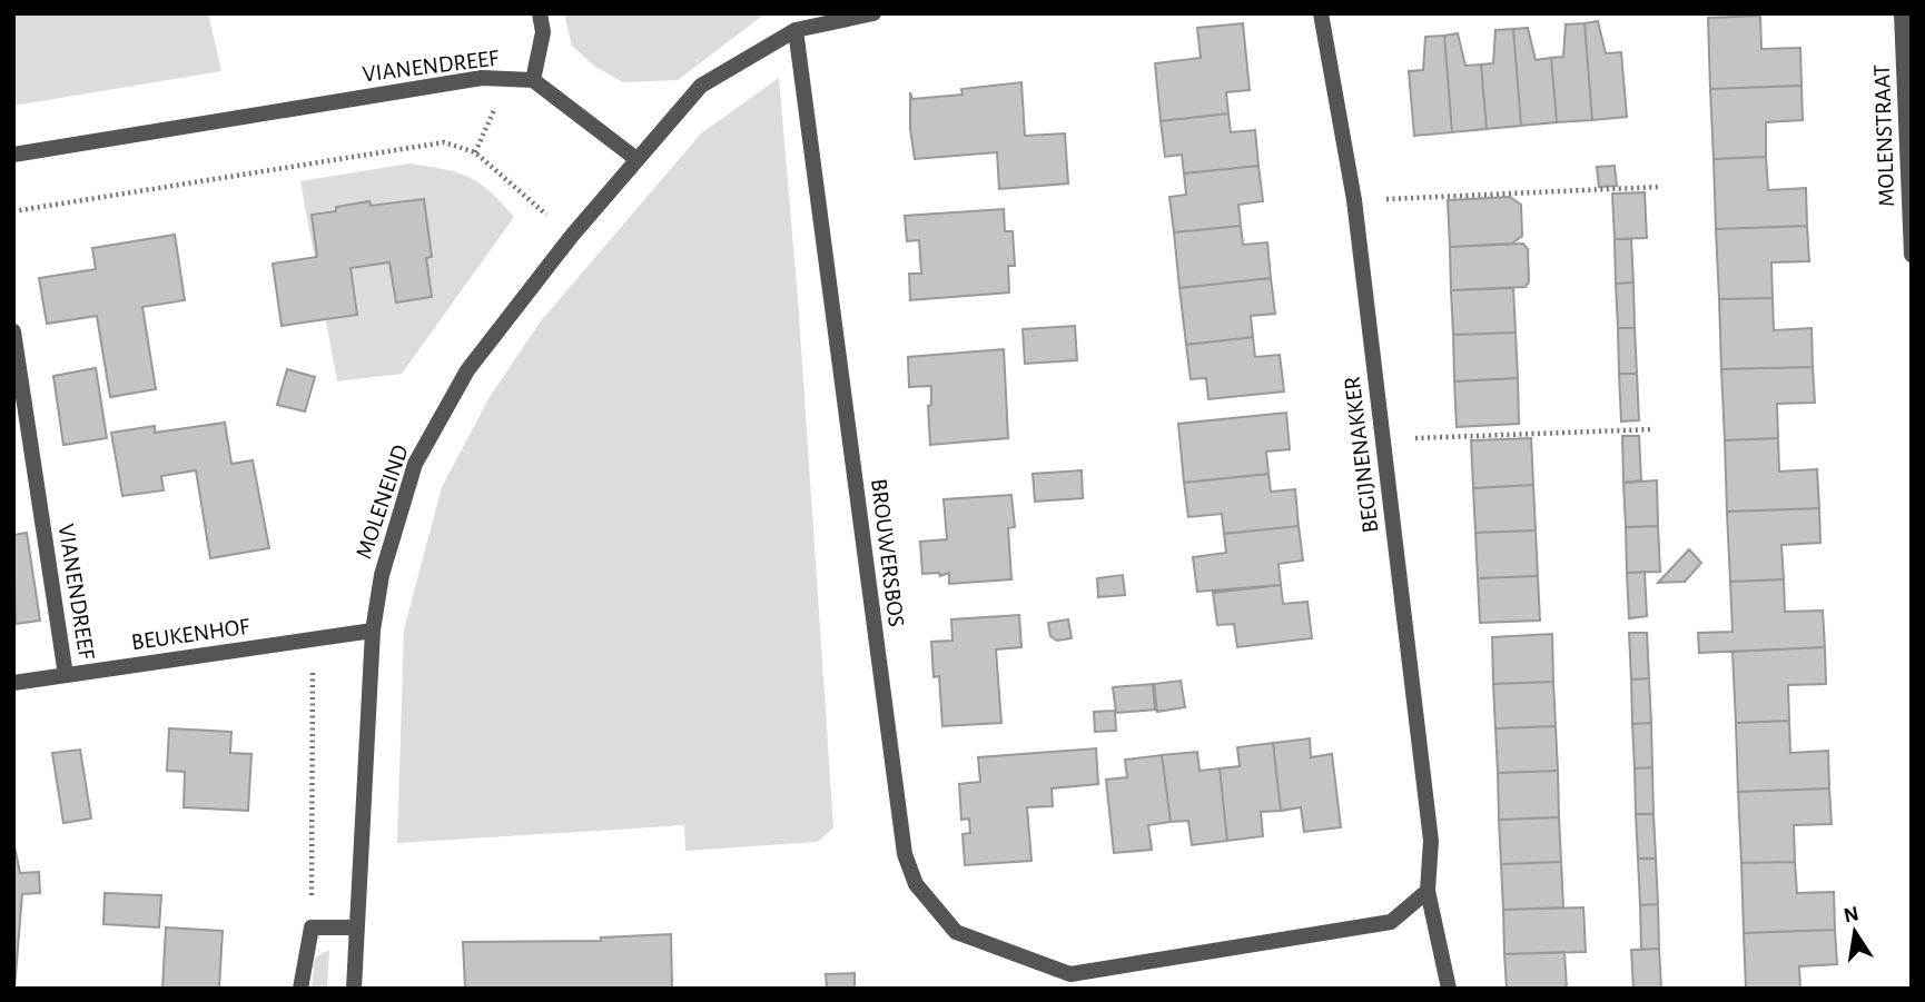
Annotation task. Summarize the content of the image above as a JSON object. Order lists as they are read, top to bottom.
{
  "streets": {
    "street": [
      "VIANENDREEF",
      "MOLENSTRAAT",
      "BEGIJNENAKKER",
      "MOLENEIND",
      "BROUWERSBOS",
      "BEUKENHOF"
    ]
  },
  "crossings": [
    ["VIANENDREEF", "MOLENEIND"],
    ["VIANENDREEF", "BEUKENHOF"],
    ["MOLENEIND", "BEUKENHOF"]
  ],
  "north": "top"
}
